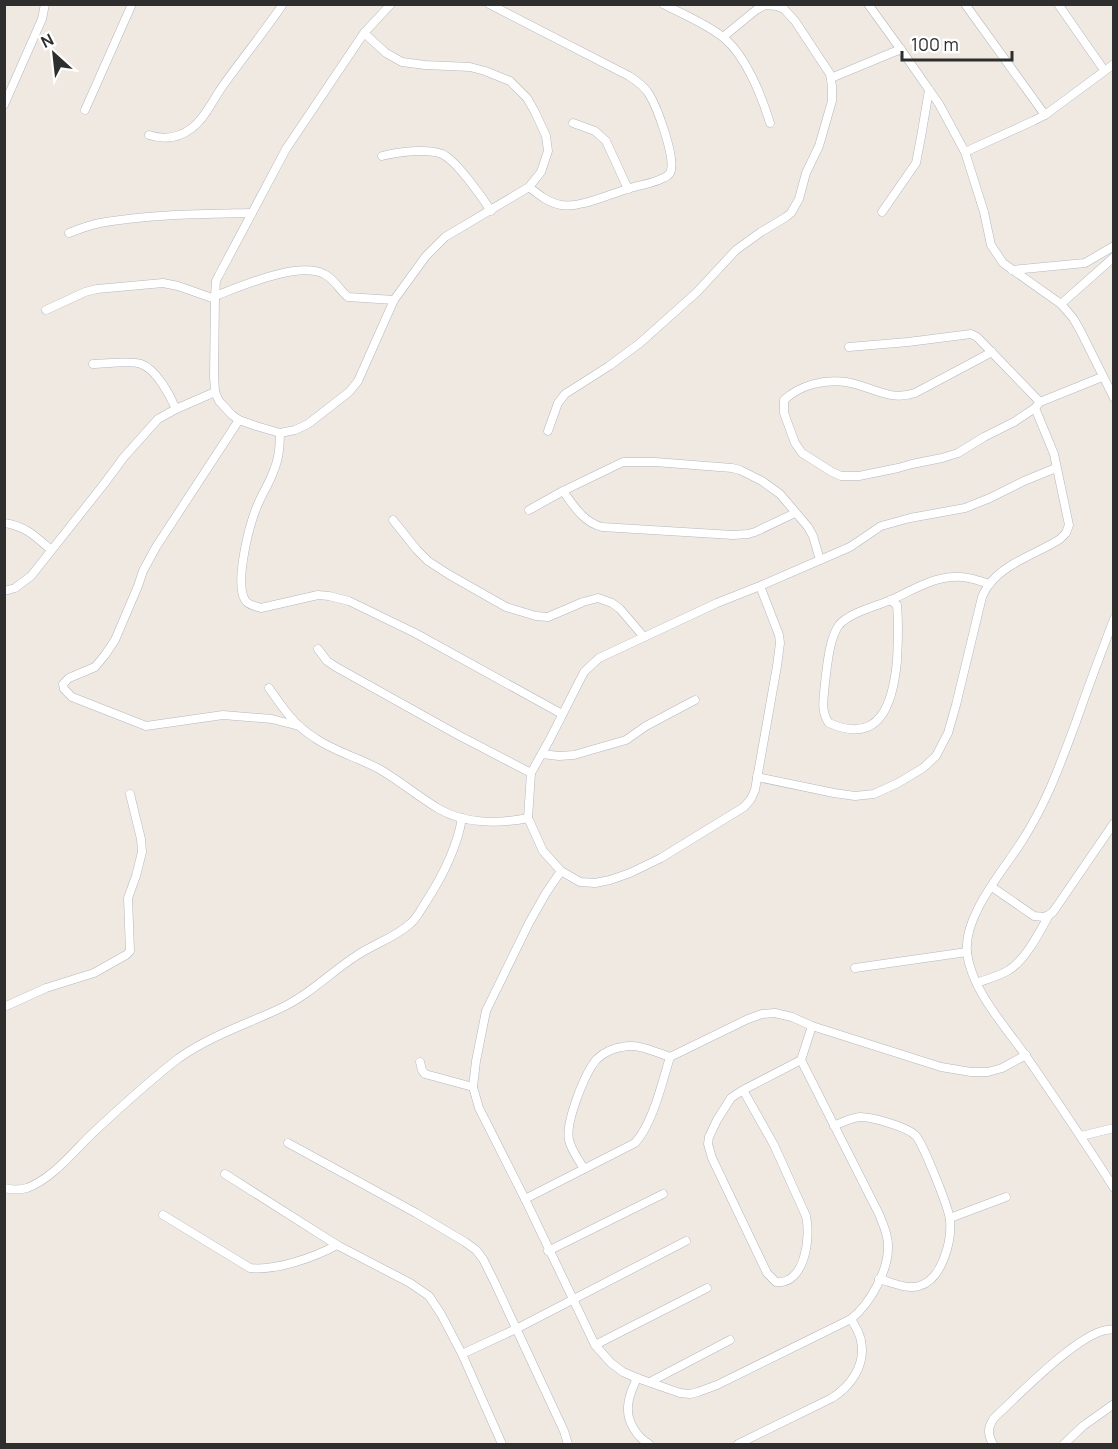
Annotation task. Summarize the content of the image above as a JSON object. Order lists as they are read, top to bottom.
{
  "scale_bar": "100 m",
  "north": "top left"
}
